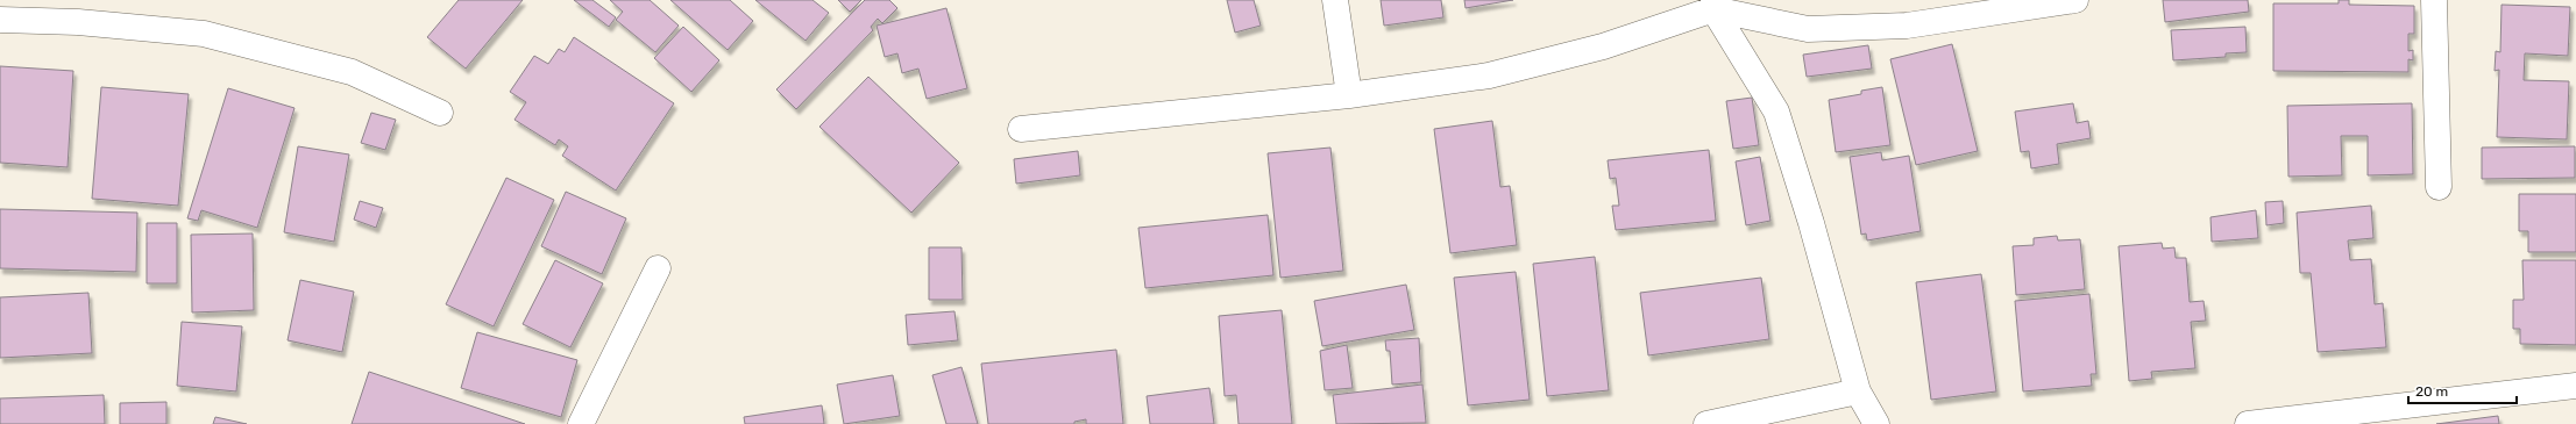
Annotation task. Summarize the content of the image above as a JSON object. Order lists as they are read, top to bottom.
{
  "scale_bar": "20 m"
}
